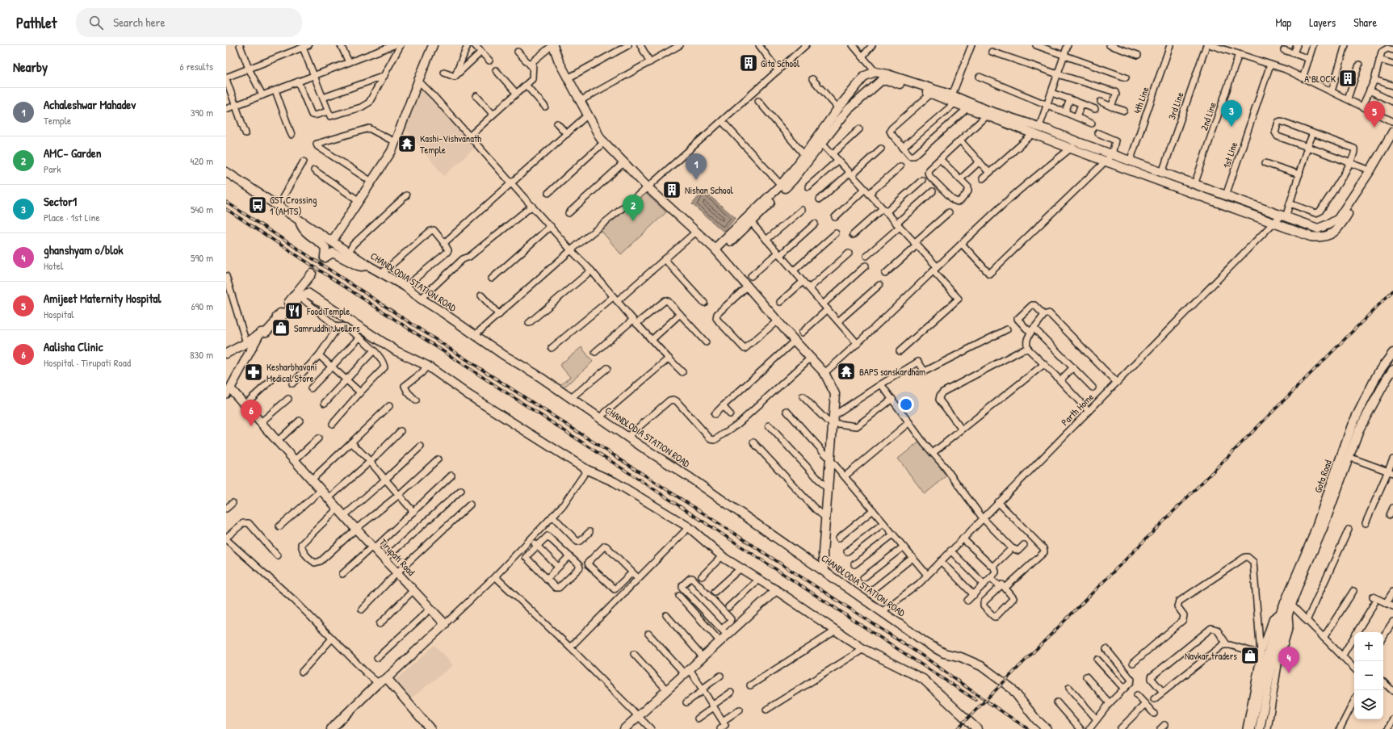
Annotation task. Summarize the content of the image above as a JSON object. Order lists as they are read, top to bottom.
{
  "streets": {
    "street": [
      "4th Line",
      "3rd Line",
      "2nd Line",
      "1st Line",
      "CHANDLODIA STATION ROAD",
      "Parth Home",
      "Gota Road",
      "Tirupati Road"
    ]
  },
  "crossings": [
    ["CHANDLODIA STATION ROAD", "Parth Home"]
  ],
  "places": {
    "building": ["Gita School", "A BLOCK", "Nishan School"],
    "temple": ["Kashi-Vishvanath Temple", "BAPS sanskardham"],
    "bus stop": ["GST Crossing 1 (AMTS)"],
    "restaurant": ["Food Temple"],
    "shop": ["Samruddhi Jwellers", "Navkar traders"],
    "pharmacy": ["Kesharbhavani Medical Store"]
  },
  "page": {
    "header": "Pathlet",
    "search": "Search here",
    "nav": ["Map", "Layers", "Share"],
    "heading": ["Nearby", "6 results"],
    "list": [
      {
        "mark": "1",
        "name": "Achaleshwar Mahadev",
        "note": "Temple",
        "value": "390 m"
      },
      {
        "mark": "2",
        "name": "AMC- Garden",
        "note": "Park",
        "value": "420 m"
      },
      {
        "mark": "3",
        "name": "Sector1",
        "note": "Place · 1st Line",
        "value": "540 m"
      },
      {
        "mark": "4",
        "name": "ghanshyam o/blok",
        "note": "Hotel",
        "value": "590 m"
      },
      {
        "mark": "5",
        "name": "Amijeet Maternity Hospital",
        "note": "Hospital",
        "value": "690 m"
      },
      {
        "mark": "6",
        "name": "Aalisha Clinic",
        "note": "Hospital · Tirupati Road",
        "value": "830 m"
      }
    ],
    "pins": [
      "3",
      "5",
      "1",
      "2",
      "6",
      "4"
    ],
    "map_buttons": ["+", "−"]
  }
}
